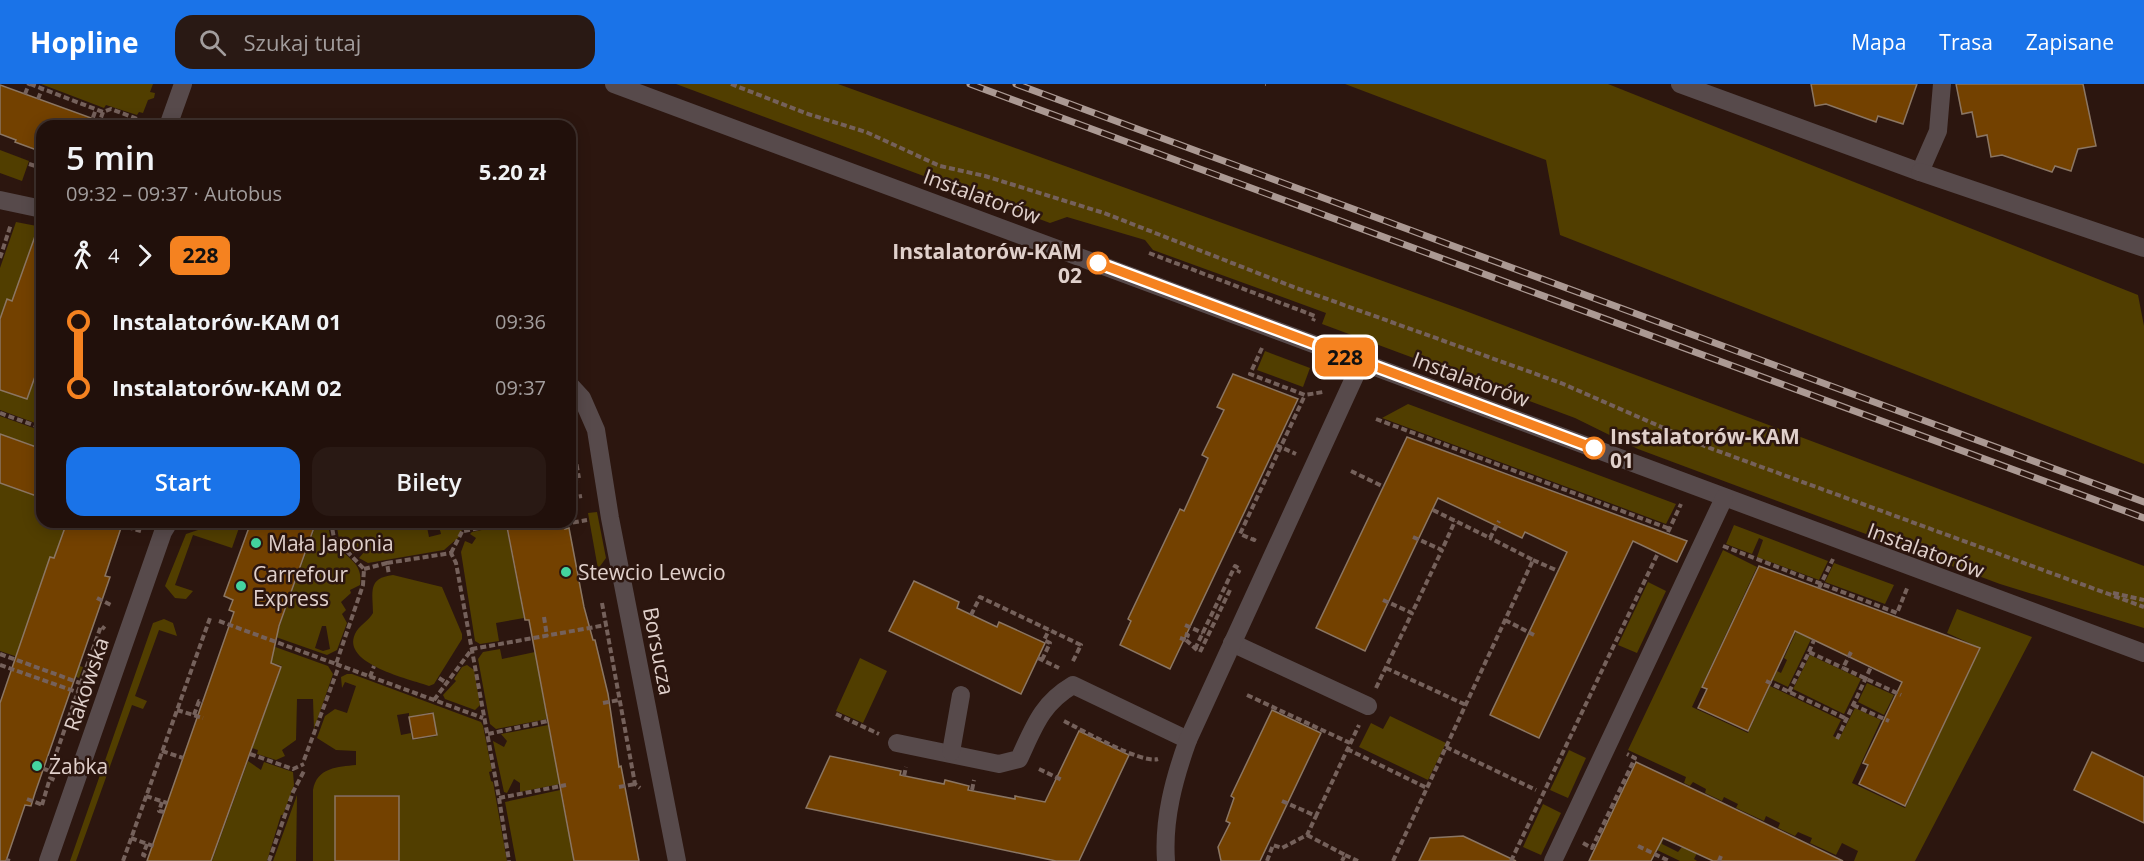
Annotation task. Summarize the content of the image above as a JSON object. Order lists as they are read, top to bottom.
{
  "streets": {
    "street": ["Instalatorów", "Borsucza", "Rakowska"]
  },
  "places": [
    "Instalatorów-KAM 02",
    "Instalatorów-KAM 01",
    "Mała Japonia",
    "Stewcio Lewcio",
    "Carrefour Express",
    "Żabka"
  ],
  "lines": ["bus line 228"],
  "page": {
    "header": "Hopline",
    "search": "Szukaj tutaj",
    "nav": ["Mapa", "Trasa", "Zapisane"],
    "on_map": "228",
    "heading": ["5 min", "09:32 – 09:37 · Autobus", "5.20 zł"],
    "legs": ["4", "228"],
    "list": [
      {
        "name": "Instalatorów-KAM 01",
        "value": "09:36"
      },
      {
        "name": "Instalatorów-KAM 02",
        "value": "09:37"
      }
    ],
    "buttons": ["Start", "Bilety"]
  }
}
